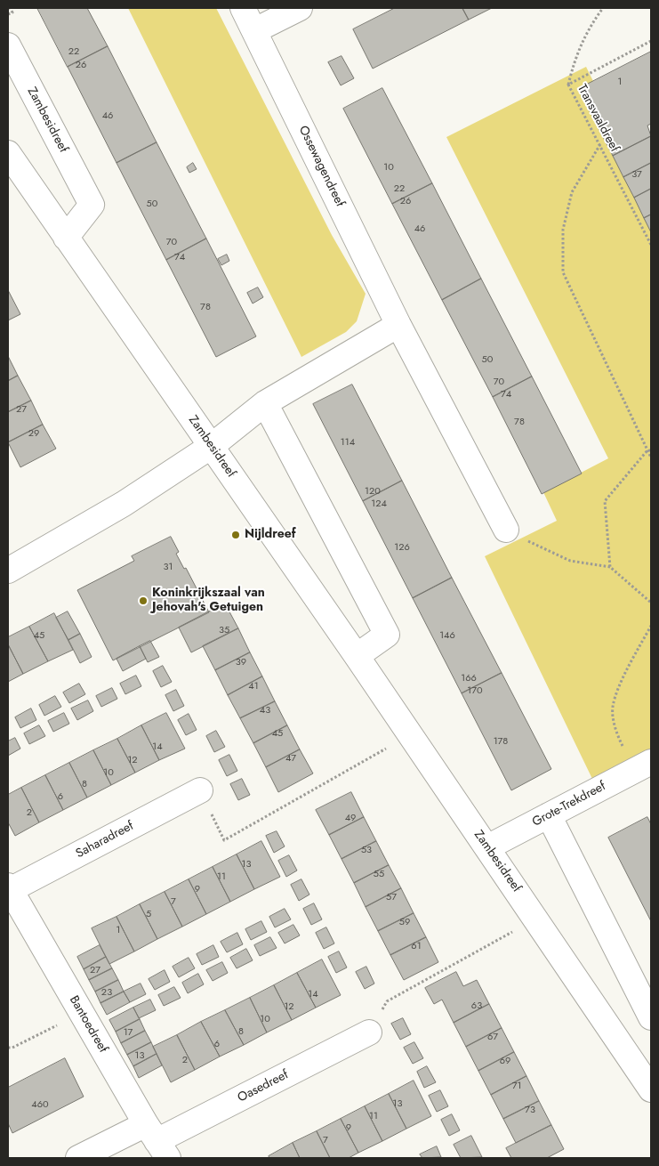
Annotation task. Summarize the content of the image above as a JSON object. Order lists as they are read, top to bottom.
{
  "streets": {
    "street": [
      "Zambesidreef",
      "Ossewagendreef",
      "Grote-Trekdreef",
      "Saharadreef",
      "Bantoedreef",
      "Oasedreef"
    ],
    "path": ["Transvaaldreef"]
  },
  "crossings": [
    ["Zambesidreef", "Grote-Trekdreef"],
    ["Saharadreef", "Bantoedreef"],
    ["Bantoedreef", "Oasedreef"]
  ],
  "places": ["Nijldreef", "Koninkrijkszaal van Jehovah's Getuigen"],
  "house_numbers": [
    "22",
    "26",
    "1",
    "46",
    "10",
    "37",
    "22",
    "26",
    "50",
    "46",
    "70",
    "74",
    "78",
    "50",
    "70",
    "74",
    "27",
    "78",
    "29",
    "114",
    "120",
    "124",
    "126",
    "31",
    "35",
    "45",
    "146",
    "39",
    "166",
    "41",
    "170",
    "43",
    "45",
    "178",
    "14",
    "47",
    "12",
    "10",
    "8",
    "6",
    "2",
    "49",
    "53",
    "13",
    "55",
    "11",
    "9",
    "57",
    "7",
    "5",
    "59",
    "1",
    "61",
    "27",
    "23",
    "14",
    "63",
    "12",
    "10",
    "8",
    "17",
    "67",
    "6",
    "13",
    "2",
    "69",
    "71",
    "13",
    "460",
    "73",
    "11",
    "9",
    "7"
  ]
}
